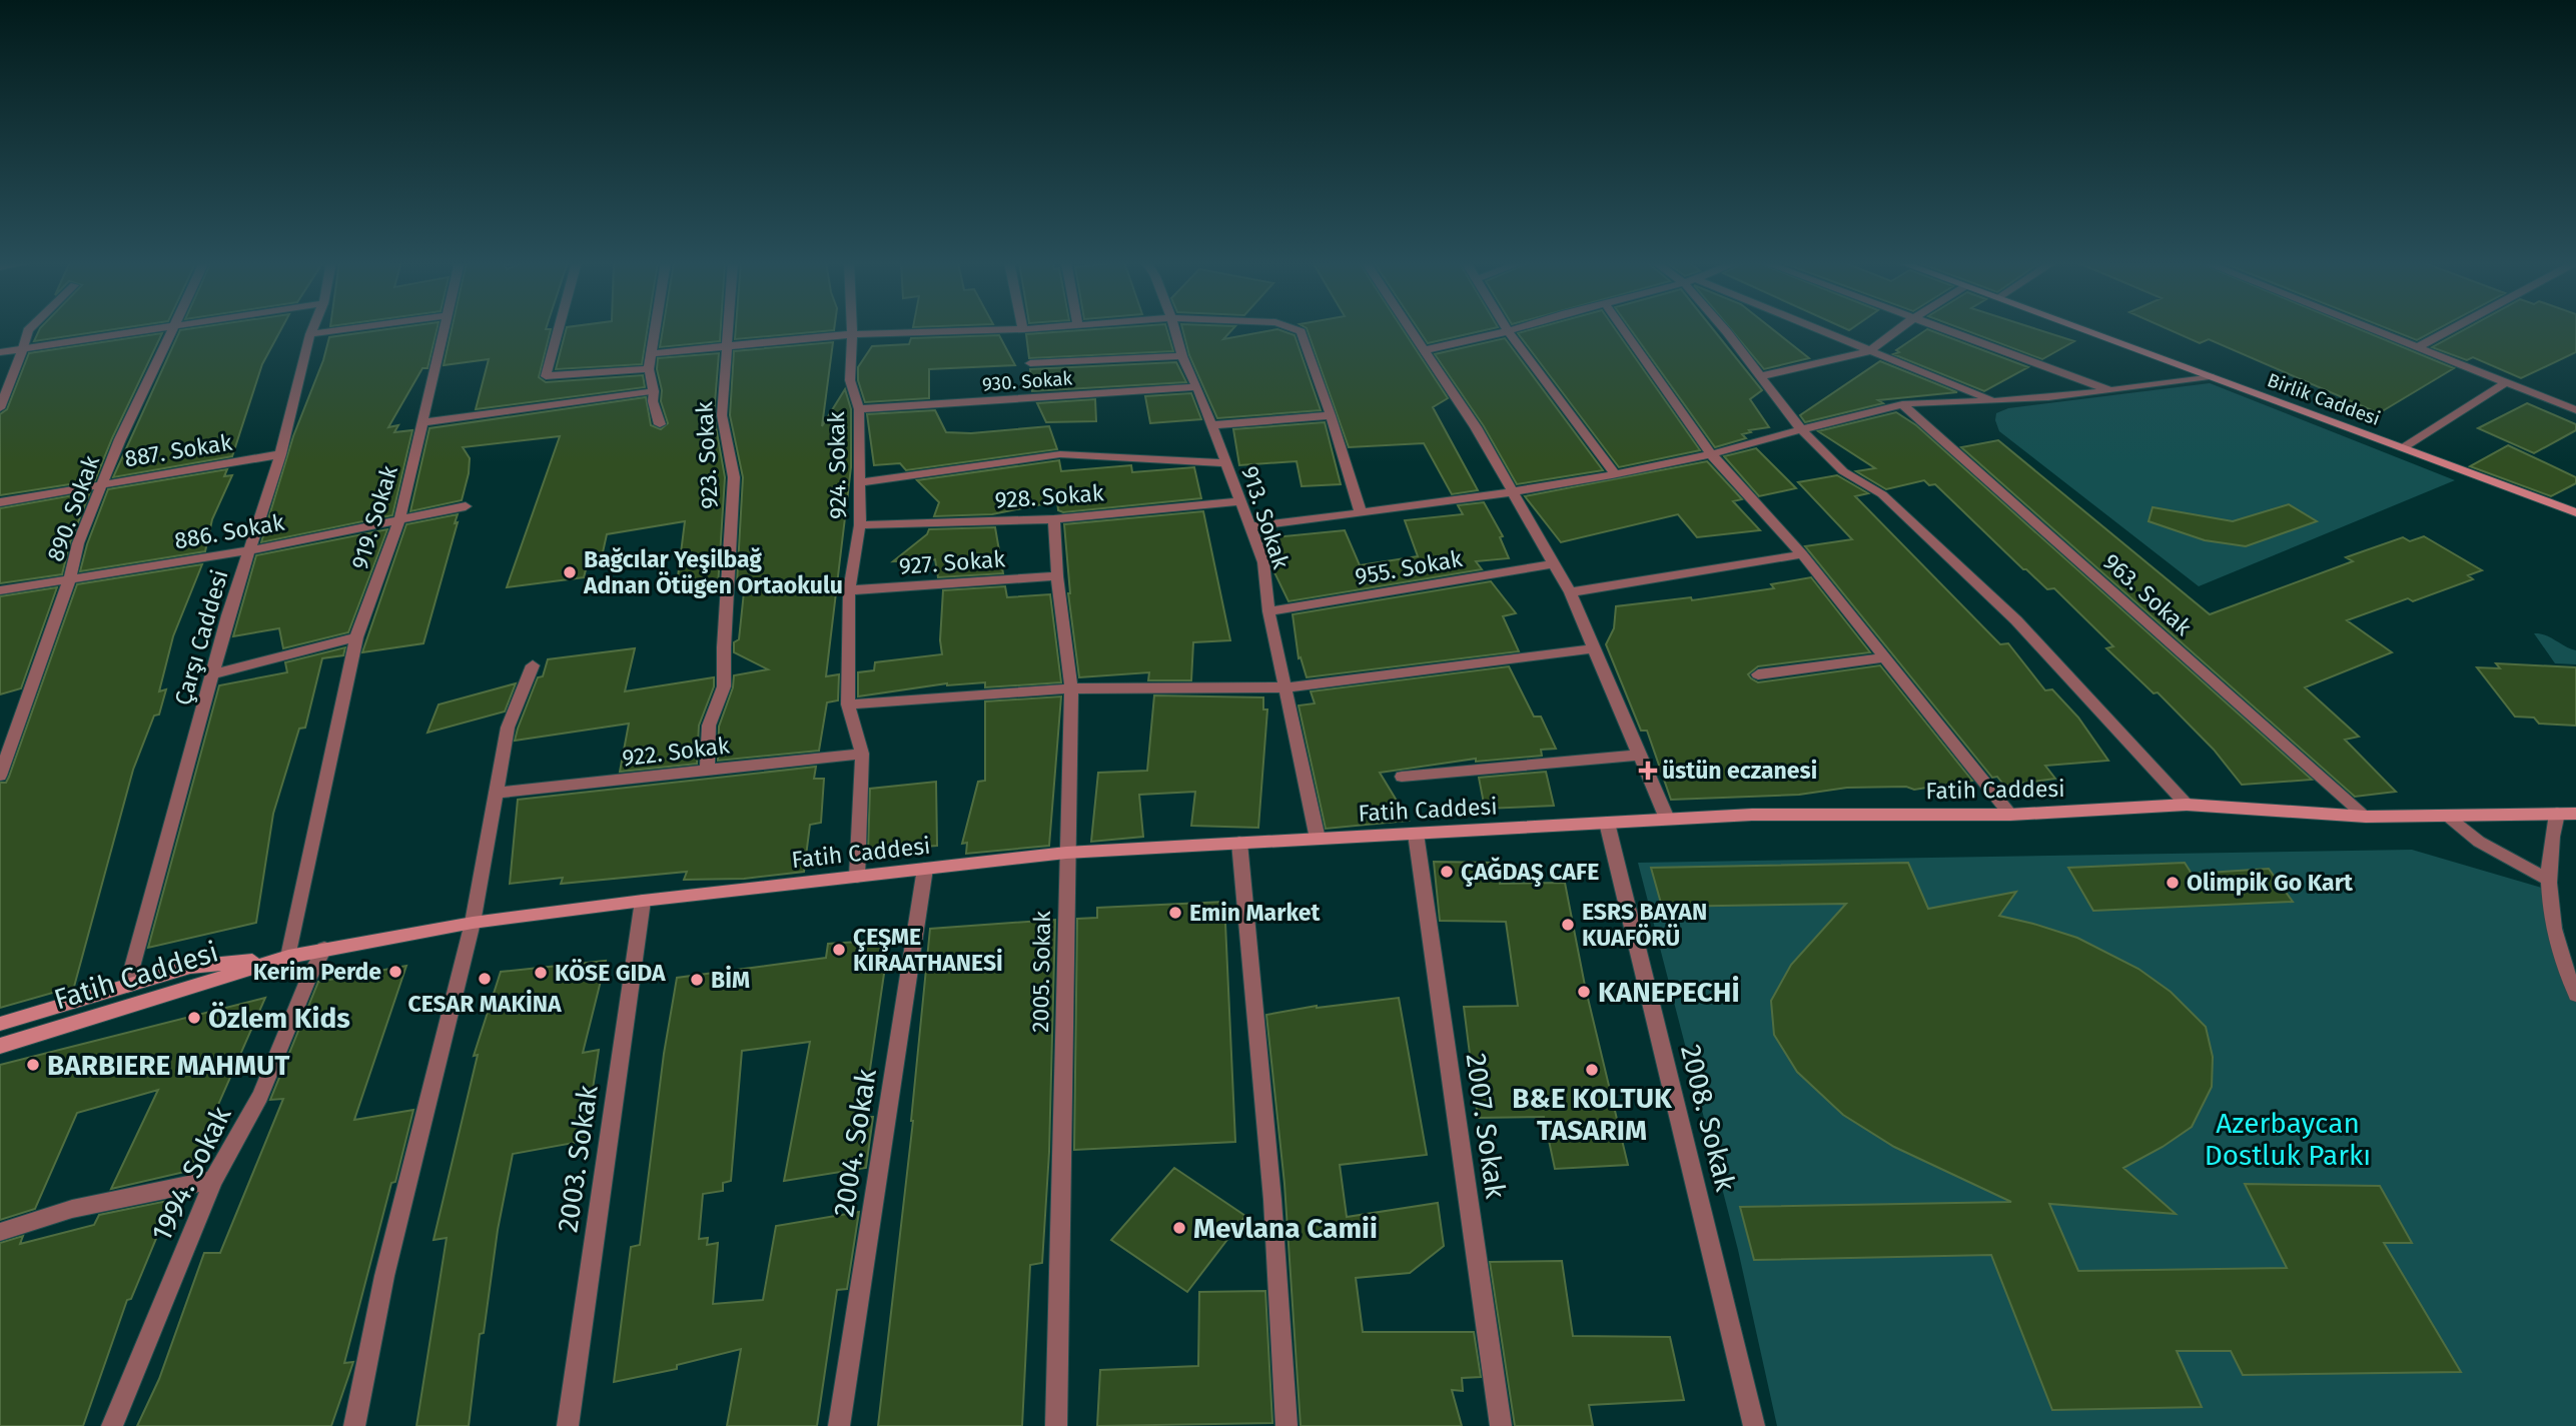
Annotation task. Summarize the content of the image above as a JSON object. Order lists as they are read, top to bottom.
{
  "streets": {
    "main road": ["Birlik Caddesi", "Fatih Caddesi"],
    "street": [
      "930. Sokak",
      "887. Sokak",
      "923. Sokak",
      "924. Sokak",
      "928. Sokak",
      "890. Sokak",
      "919. Sokak",
      "913. Sokak",
      "886. Sokak",
      "927. Sokak",
      "955. Sokak",
      "963. Sokak",
      "Çarşı Caddesi",
      "922. Sokak",
      "2005. Sokak",
      "2008. Sokak",
      "2007. Sokak",
      "2004. Sokak",
      "2003. Sokak",
      "1994. Sokak"
    ]
  },
  "crossings": [
    ["930. Sokak", "924. Sokak"],
    ["930. Sokak", "913. Sokak"],
    ["887. Sokak", "890. Sokak"],
    ["887. Sokak", "Çarşı Caddesi"],
    ["923. Sokak", "922. Sokak"],
    ["924. Sokak", "928. Sokak"],
    ["924. Sokak", "927. Sokak"],
    ["924. Sokak", "922. Sokak"],
    ["924. Sokak", "Fatih Caddesi"],
    ["928. Sokak", "913. Sokak"],
    ["928. Sokak", "2005. Sokak"],
    ["890. Sokak", "886. Sokak"],
    ["919. Sokak", "886. Sokak"],
    ["919. Sokak", "Fatih Caddesi"],
    ["913. Sokak", "955. Sokak"],
    ["913. Sokak", "Fatih Caddesi"],
    ["886. Sokak", "Çarşı Caddesi"],
    ["927. Sokak", "2005. Sokak"],
    ["963. Sokak", "Fatih Caddesi"],
    ["Çarşı Caddesi", "Fatih Caddesi"],
    ["Fatih Caddesi", "2005. Sokak"],
    ["Fatih Caddesi", "2008. Sokak"],
    ["Fatih Caddesi", "2007. Sokak"],
    ["Fatih Caddesi", "2004. Sokak"],
    ["Fatih Caddesi", "2003. Sokak"],
    ["Fatih Caddesi", "1994. Sokak"]
  ],
  "parks": ["Azerbaycan Dostluk Parkı"],
  "places": {
    "other": [
      "Bağcılar Yeşilbağ Adnan Ötügen Ortaokulu",
      "ÇAĞDAŞ CAFE",
      "Olimpik Go Kart",
      "Emin Market",
      "ESRS BAYAN KUAFÖRÜ",
      "ÇEŞME KIRAATHANESİ",
      "Kerim Perde",
      "KÖSE GIDA",
      "CESAR MAKİNA",
      "BİM",
      "KANEPECHİ",
      "Özlem Kids",
      "BARBIERE MAHMUT",
      "B&E KOLTUK TASARIM",
      "Mevlana Camii"
    ],
    "health": ["üstün eczanesi"]
  }
}
